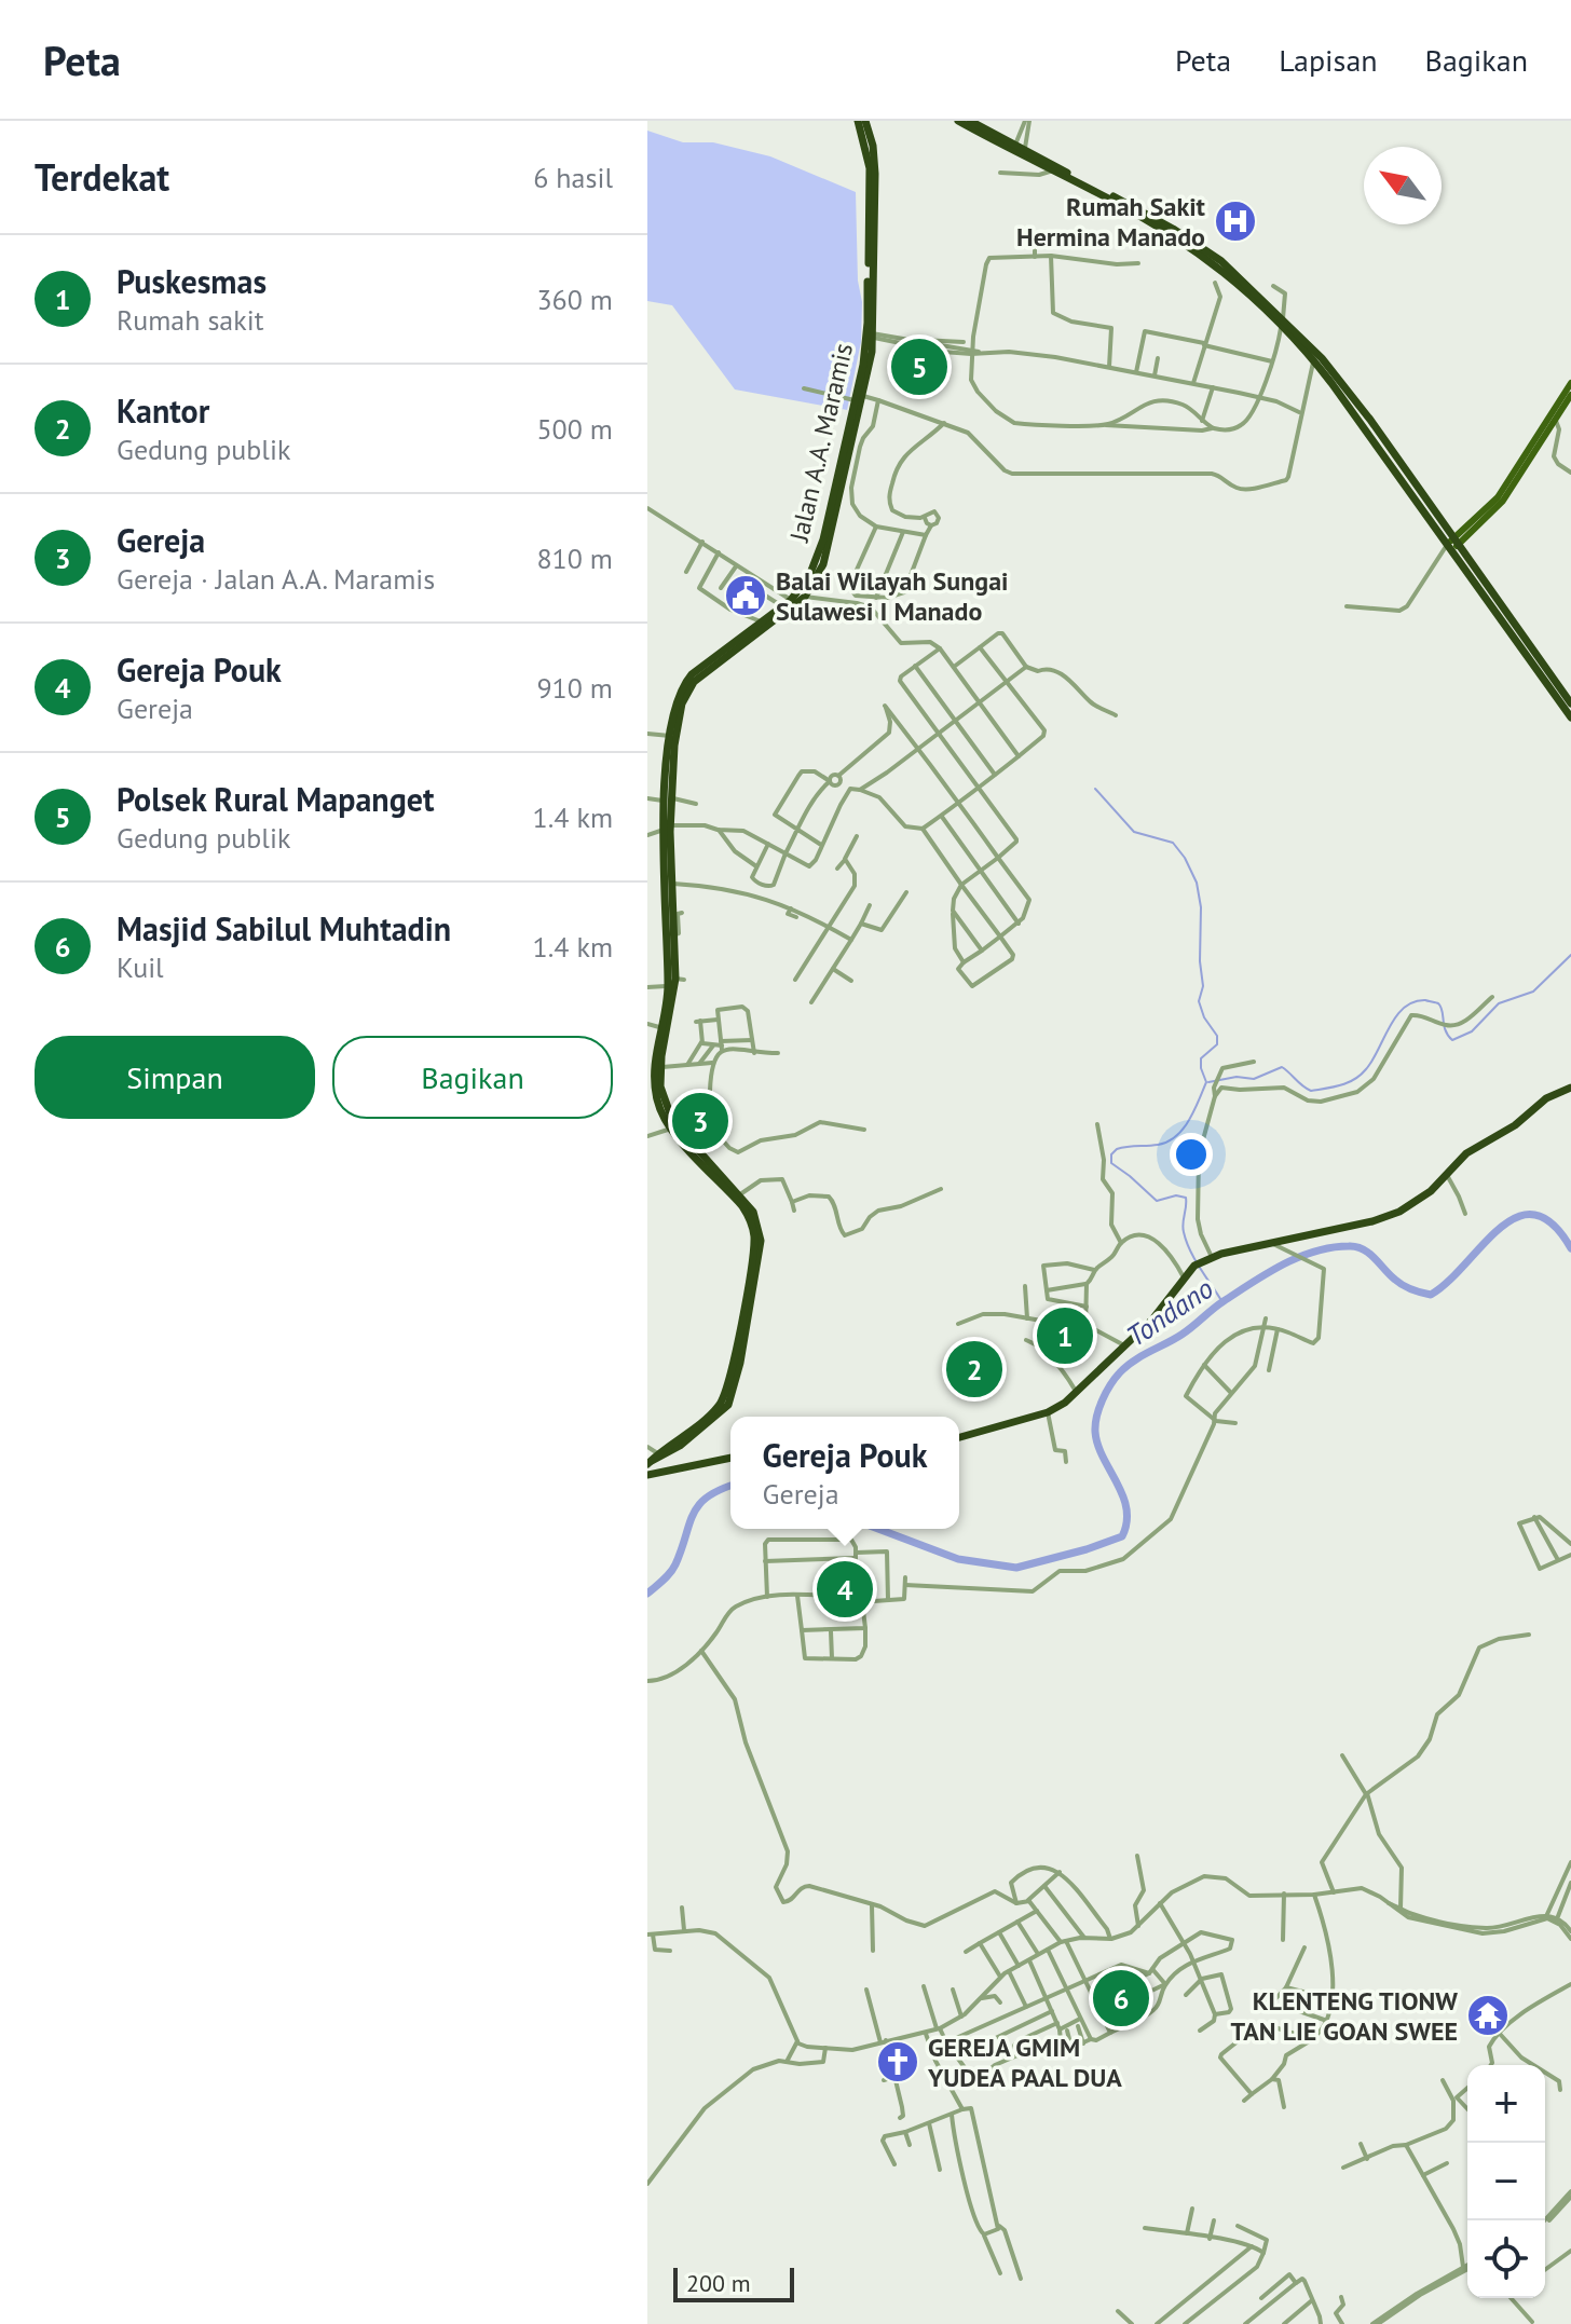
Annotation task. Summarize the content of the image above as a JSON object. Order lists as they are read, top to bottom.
{
  "streets": {
    "highway": ["Jalan A.A. Maramis"]
  },
  "water": ["Tondano"],
  "places": {
    "hospital": ["Rumah Sakit Hermina Manado"],
    "public building": ["Balai Wilayah Sungai Sulawesi I Manado"],
    "temple": ["KLENTENG TIONW TAN LIE GOAN SWEE"],
    "church": ["GEREJA GMIM YUDEA PAAL DUA"]
  },
  "scale_bar": "200 m",
  "north": "top left",
  "page": {
    "header": "Peta",
    "nav": ["Peta", "Lapisan", "Bagikan"],
    "heading": ["Terdekat", "6 hasil"],
    "list": [
      {
        "mark": "1",
        "name": "Puskesmas",
        "note": "Rumah sakit",
        "value": "360 m"
      },
      {
        "mark": "2",
        "name": "Kantor",
        "note": "Gedung publik",
        "value": "500 m"
      },
      {
        "mark": "3",
        "name": "Gereja",
        "note": "Gereja · Jalan A.A. Maramis",
        "value": "810 m"
      },
      {
        "mark": "4",
        "name": "Gereja Pouk",
        "note": "Gereja",
        "value": "910 m"
      },
      {
        "mark": "5",
        "name": "Polsek Rural Mapanget",
        "note": "Gedung publik",
        "value": "1.4 km"
      },
      {
        "mark": "6",
        "name": "Masjid Sabilul Muhtadin",
        "note": "Kuil",
        "value": "1.4 km"
      }
    ],
    "pins": [
      "5",
      "3",
      "1",
      "2",
      "4",
      "6"
    ],
    "buttons": ["Simpan", "Bagikan"],
    "popup": ["Gereja Pouk", "Gereja"],
    "map_buttons": ["+", "−"],
    "scale": "200 m"
  }
}
